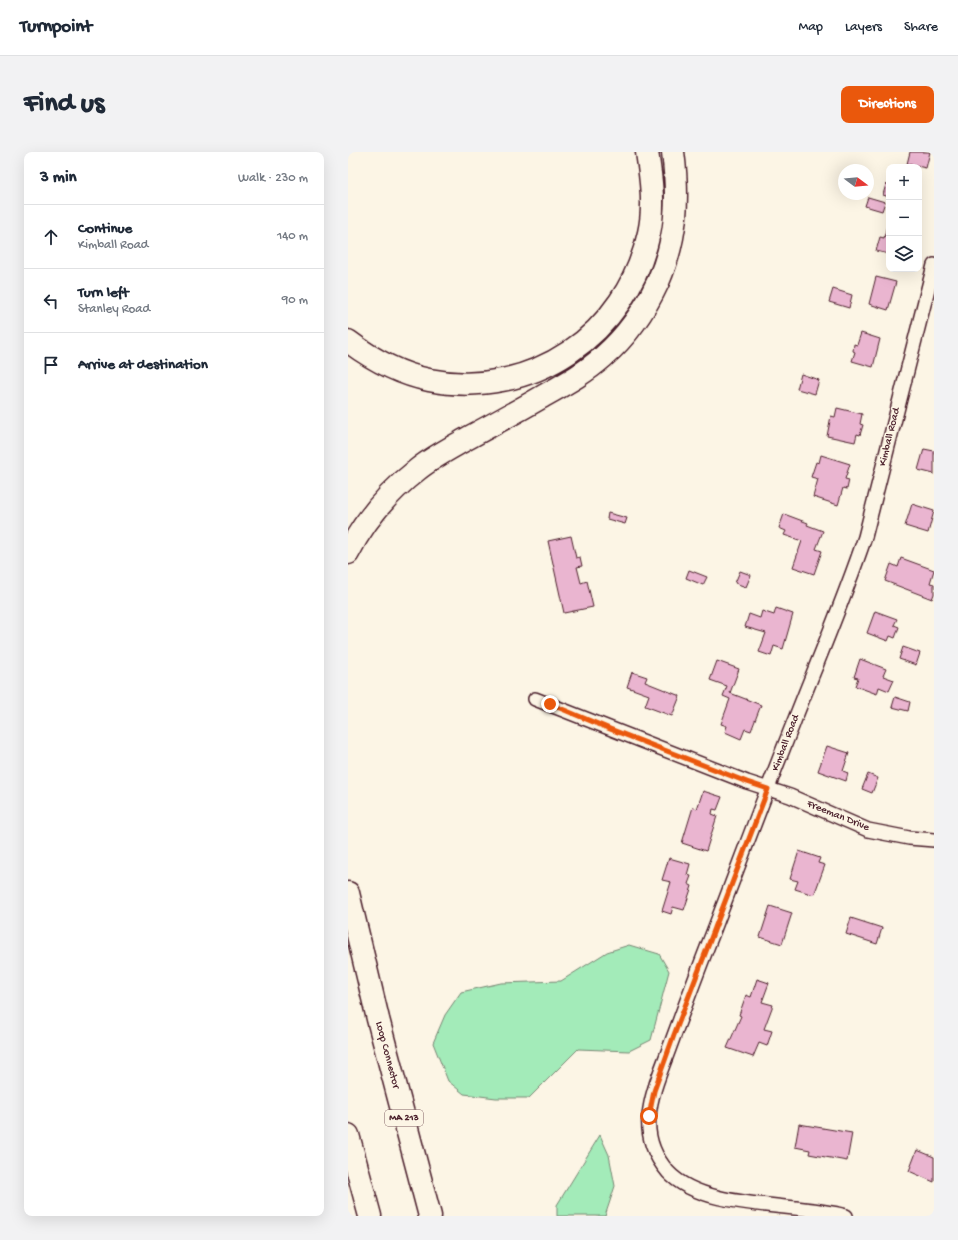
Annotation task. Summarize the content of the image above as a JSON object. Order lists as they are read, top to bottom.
{
  "streets": {
    "highway": ["Loop Connector", "MA 213"],
    "street": ["Kimball Road", "Freeman Drive"]
  },
  "crossings": [
    ["Kimball Road", "Freeman Drive"]
  ],
  "north": "right",
  "page": {
    "header": "Turnpoint",
    "nav": ["Map", "Layers", "Share"],
    "buttons": "Directions",
    "title": "Find us",
    "heading": ["3 min", "Walk · 230 m"],
    "map_buttons": ["+", "−"],
    "list": [
      ["Continue", "Kimball Road", "140 m"],
      ["Turn left", "Stanley Road", "90 m"],
      "Arrive at destination"
    ]
  }
}
